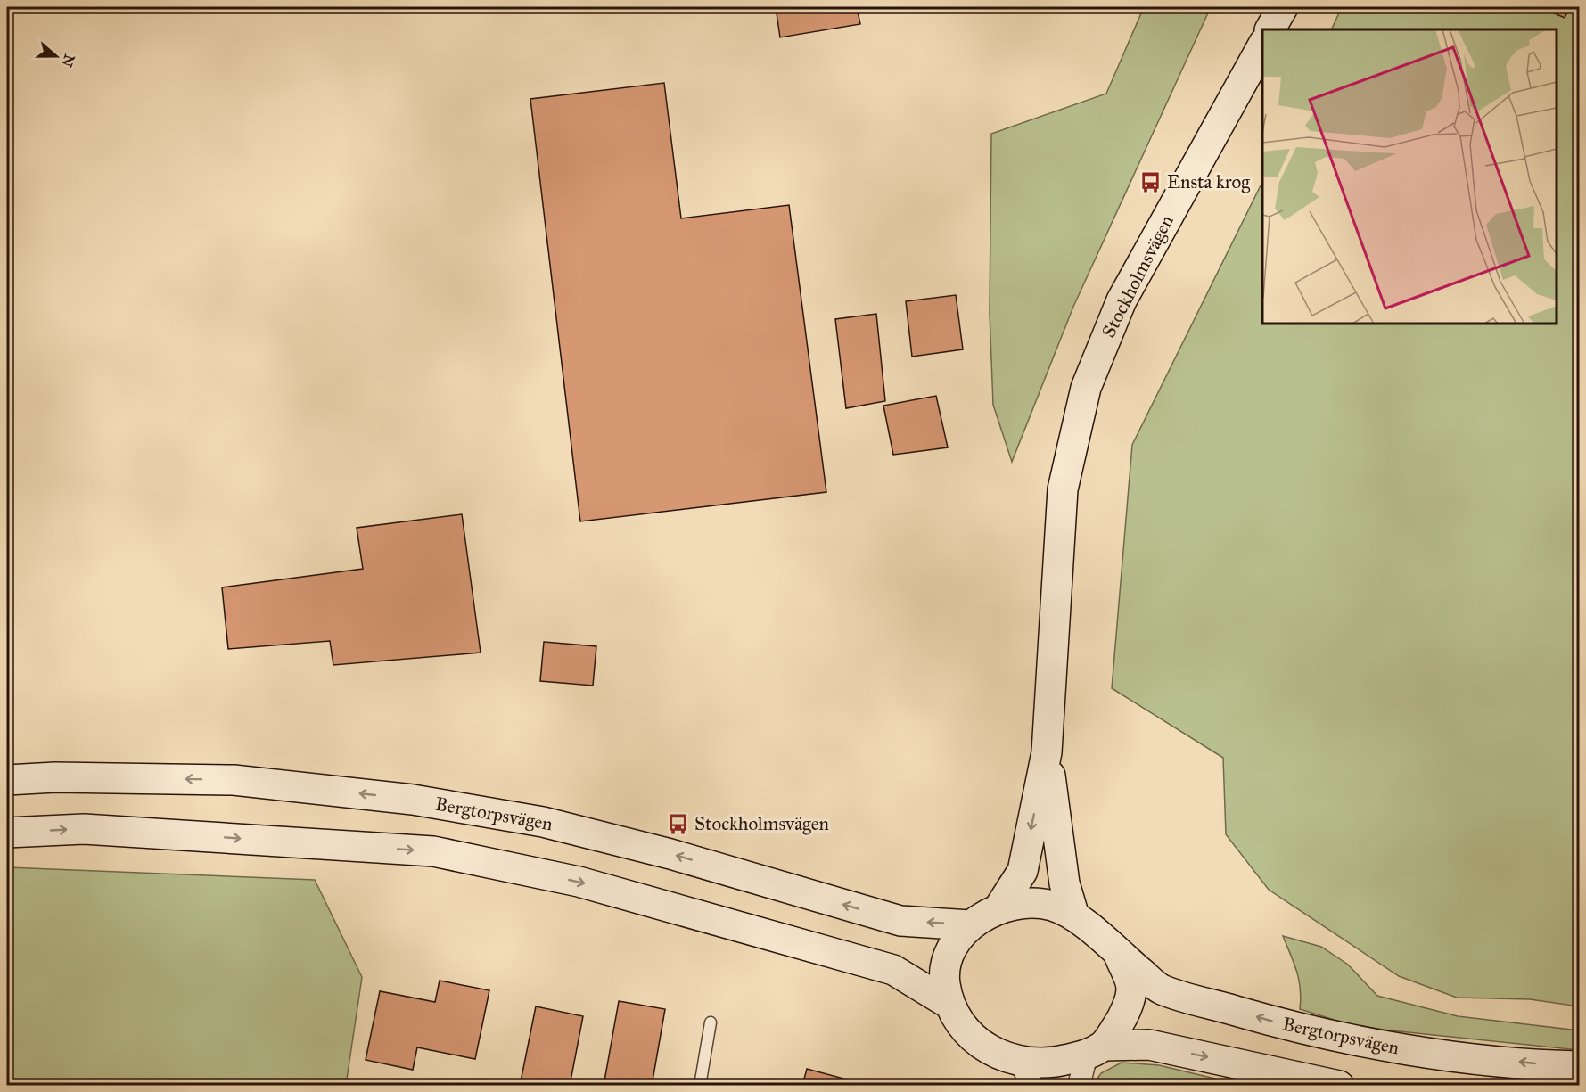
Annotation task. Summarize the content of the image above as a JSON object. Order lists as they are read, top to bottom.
{
  "streets": {
    "main road": ["Stockholmsvägen", "Bergtorpsvägen"]
  },
  "crossings": [
    ["Stockholmsvägen", "Bergtorpsvägen"]
  ],
  "places": {
    "bus stop": ["Ensta krog", "Stockholmsvägen"]
  },
  "north": "right"
}
